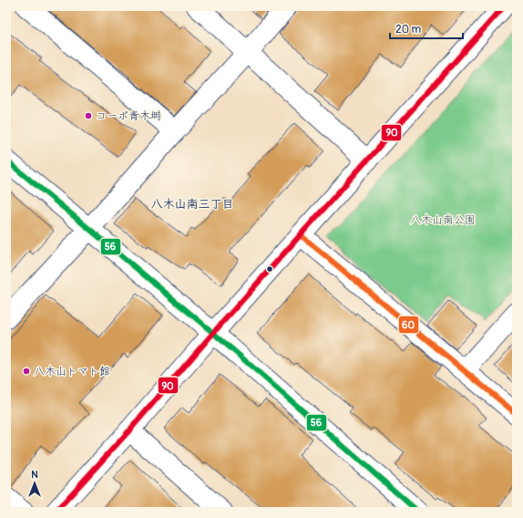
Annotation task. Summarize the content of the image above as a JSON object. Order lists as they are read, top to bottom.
{
  "districts": ["八木山南三丁目"],
  "parks": ["八木山南公園"],
  "places": ["コーポ青木塒", "八木山トマト館"],
  "lines": ["transit line 90", "transit line 56", "transit line 60"],
  "scale_bar": "20 m",
  "north": "top"
}
